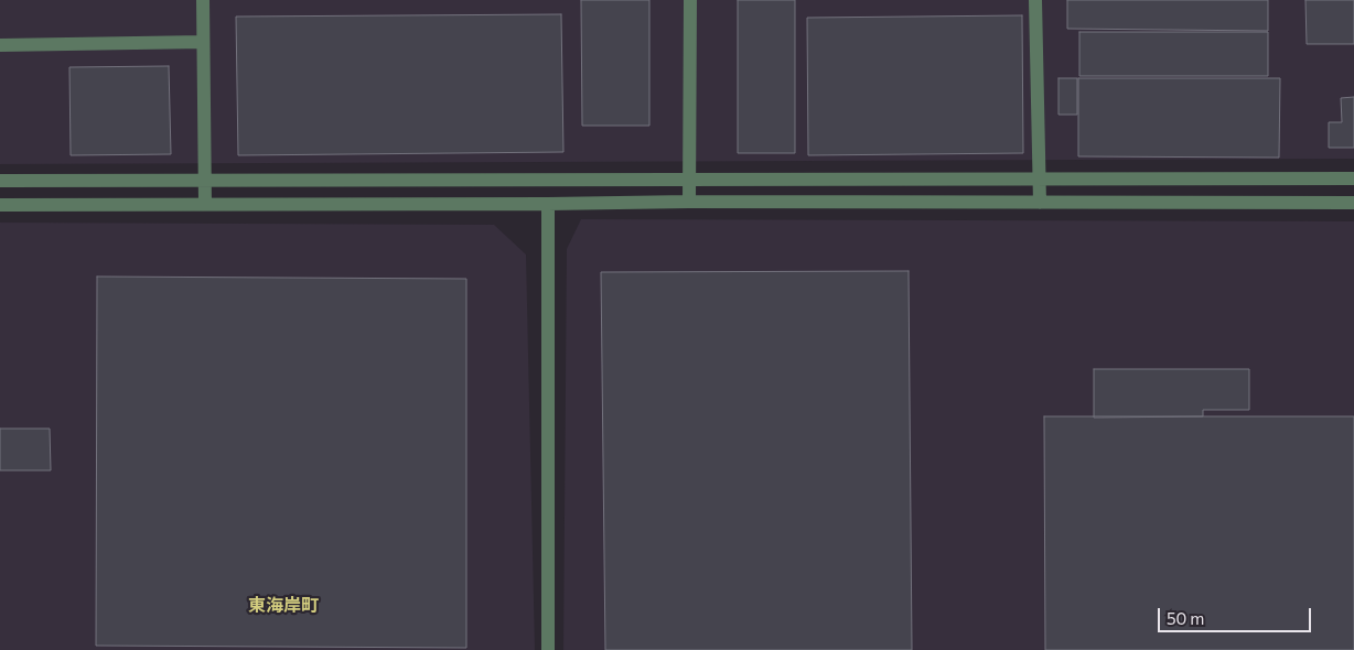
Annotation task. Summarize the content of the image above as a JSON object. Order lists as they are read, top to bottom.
{
  "districts": ["東海岸町"],
  "scale_bar": "50 m"
}
